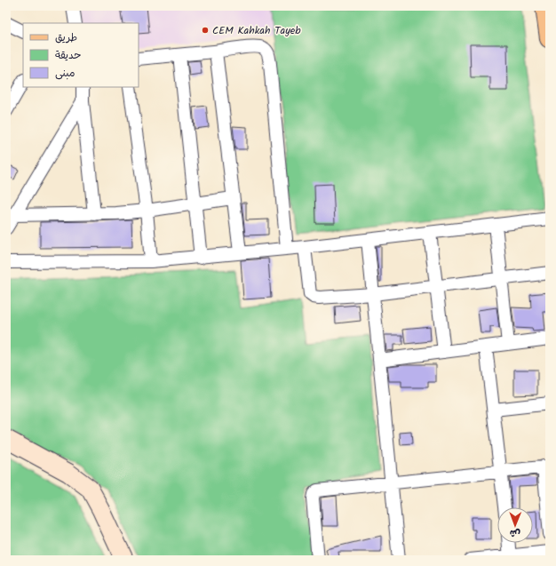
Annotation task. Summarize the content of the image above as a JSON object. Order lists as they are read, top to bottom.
{
  "places": ["CEM Kahkah Tayeb"],
  "legend": ["طريق", "حديقة", "مبنى"],
  "north": "bottom"
}
